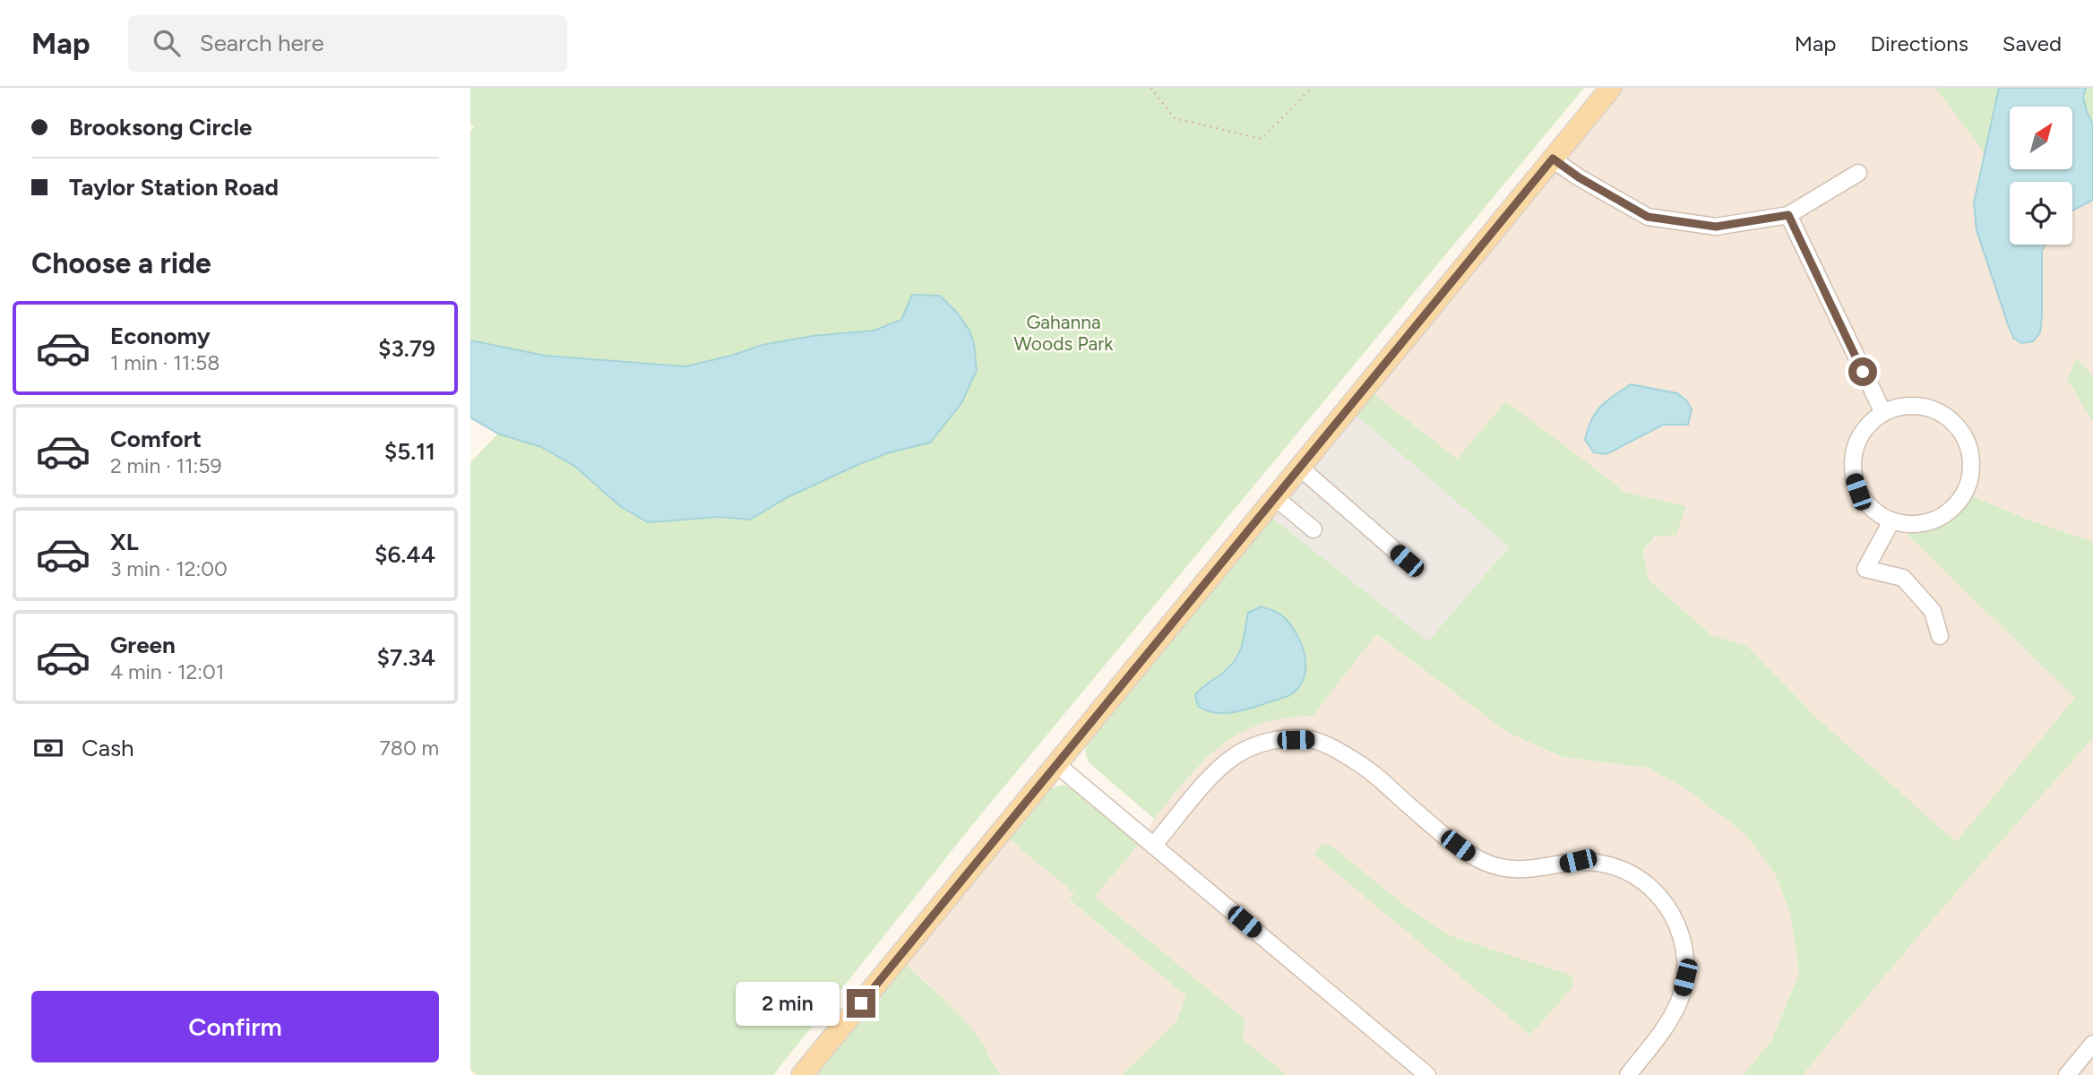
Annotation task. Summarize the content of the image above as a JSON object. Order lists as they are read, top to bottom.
{
  "parks": ["Gahanna Woods Park"],
  "north": "top right",
  "page": {
    "header": "Map",
    "search": "Search here",
    "nav": ["Map", "Directions", "Saved"],
    "banner": ["Brooksong Circle", "Taylor Station Road"],
    "heading": "Choose a ride",
    "list": [
      {
        "name": "Economy",
        "note": "1 min · 11:58",
        "value": "$3.79"
      },
      {
        "name": "Comfort",
        "note": "2 min · 11:59",
        "value": "$5.11"
      },
      {
        "name": "XL",
        "note": "3 min · 12:00",
        "value": "$6.44"
      },
      {
        "name": "Green",
        "note": "4 min · 12:01",
        "value": "$7.34"
      }
    ],
    "pay": ["Cash", "780 m"],
    "buttons": "Confirm",
    "bubble": "2 min"
  }
}
